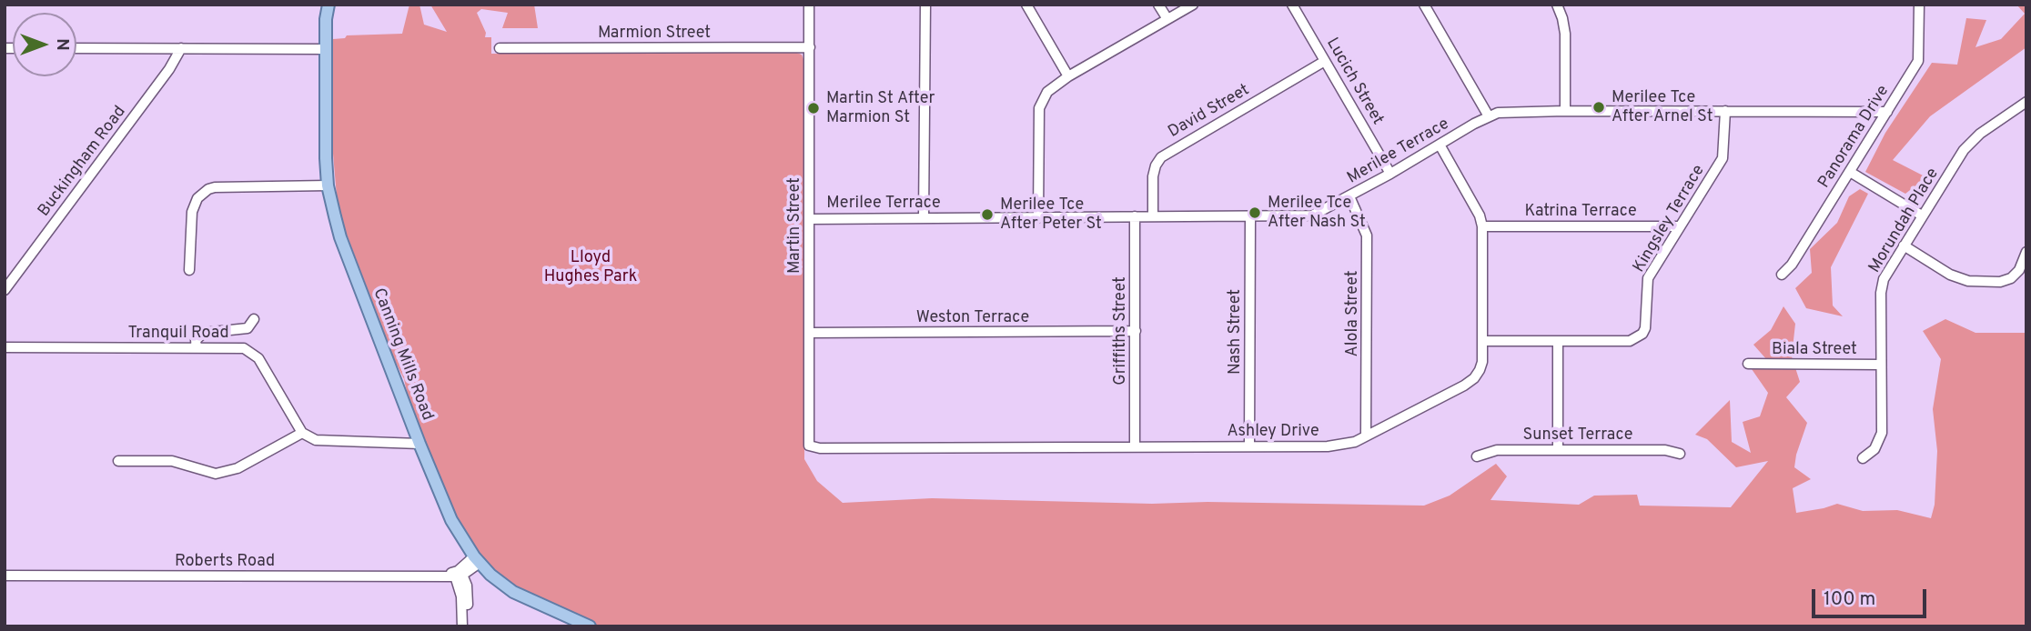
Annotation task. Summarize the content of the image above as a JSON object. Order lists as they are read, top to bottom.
{
  "streets": {
    "main road": ["Canning Mills Road"],
    "street": [
      "Marmion Street",
      "Lucich Street",
      "David Street",
      "Panorama Drive",
      "Merilee Terrace",
      "Buckingham Road",
      "Katrina Terrace",
      "Kingsley Terrace",
      "Morundah Place",
      "Martin Street",
      "Alola Street",
      "Weston Terrace",
      "Griffiths Street",
      "Nash Street",
      "Tranquil Road",
      "Biala Street",
      "Ashley Drive",
      "Sunset Terrace",
      "Roberts Road"
    ]
  },
  "crossings": [
    ["Marmion Street", "Martin Street"],
    ["Lucich Street", "David Street"],
    ["Lucich Street", "Merilee Terrace"],
    ["David Street", "Merilee Terrace"],
    ["Panorama Drive", "Merilee Terrace"],
    ["Merilee Terrace", "Kingsley Terrace"],
    ["Merilee Terrace", "Martin Street"],
    ["Merilee Terrace", "Alola Street"],
    ["Merilee Terrace", "Griffiths Street"],
    ["Merilee Terrace", "Nash Street"],
    ["Merilee Terrace", "Ashley Drive"],
    ["Katrina Terrace", "Kingsley Terrace"],
    ["Katrina Terrace", "Ashley Drive"],
    ["Kingsley Terrace", "Ashley Drive"],
    ["Morundah Place", "Biala Street"],
    ["Martin Street", "Weston Terrace"],
    ["Martin Street", "Ashley Drive"],
    ["Alola Street", "Ashley Drive"],
    ["Weston Terrace", "Griffiths Street"],
    ["Griffiths Street", "Ashley Drive"],
    ["Nash Street", "Ashley Drive"]
  ],
  "parks": ["Lloyd Hughes Park"],
  "places": [
    "Merilee Tce After Arnel St",
    "Martin St After Marmion St",
    "Merilee Tce After Nash St",
    "Merilee Tce After Peter St"
  ],
  "scale_bar": "100 m",
  "north": "right"
}
